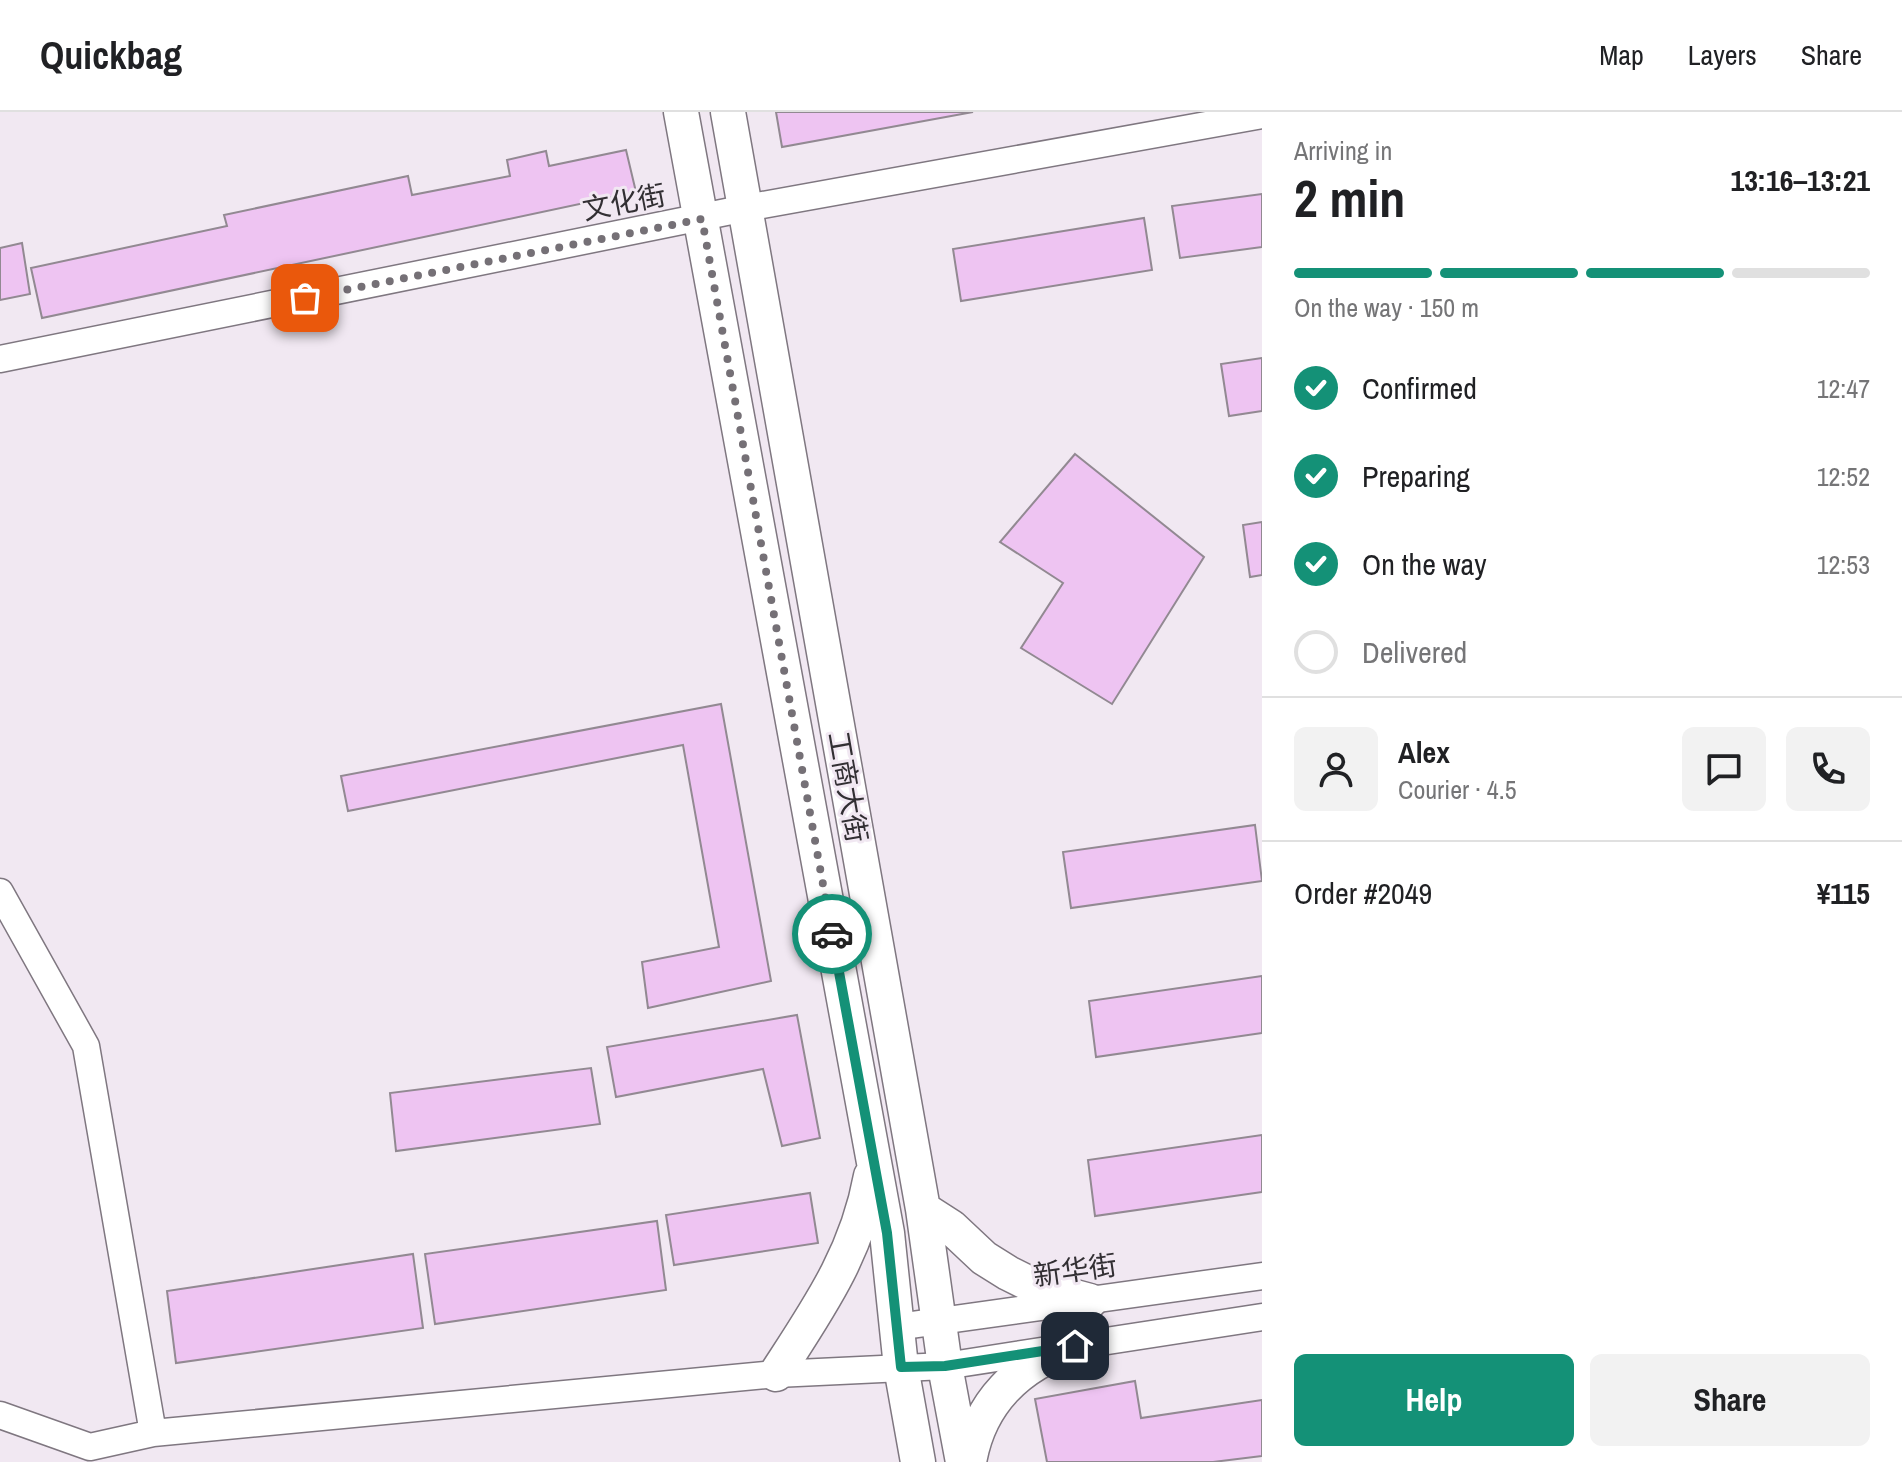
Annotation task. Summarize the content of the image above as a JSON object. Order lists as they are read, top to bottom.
{
  "streets": {
    "main road": ["工商大街"],
    "street": ["文化街", "新华街"]
  },
  "crossings": [
    ["文化街", "工商大街"],
    ["工商大街", "新华街"]
  ],
  "page": {
    "header": "Quickbag",
    "nav": ["Map", "Layers", "Share"],
    "heading": ["2 min", "Arriving in", "13:16–13:21"],
    "panel": [
      "Alex",
      "Courier · 4.5",
      "Order #2049",
      "¥115"
    ],
    "bar": "On the way · 150 m",
    "list": [
      ["Confirmed", "12:47"],
      ["Preparing", "12:52"],
      ["On the way", "12:53"],
      "Delivered"
    ],
    "buttons": ["Help", "Share"]
  }
}
